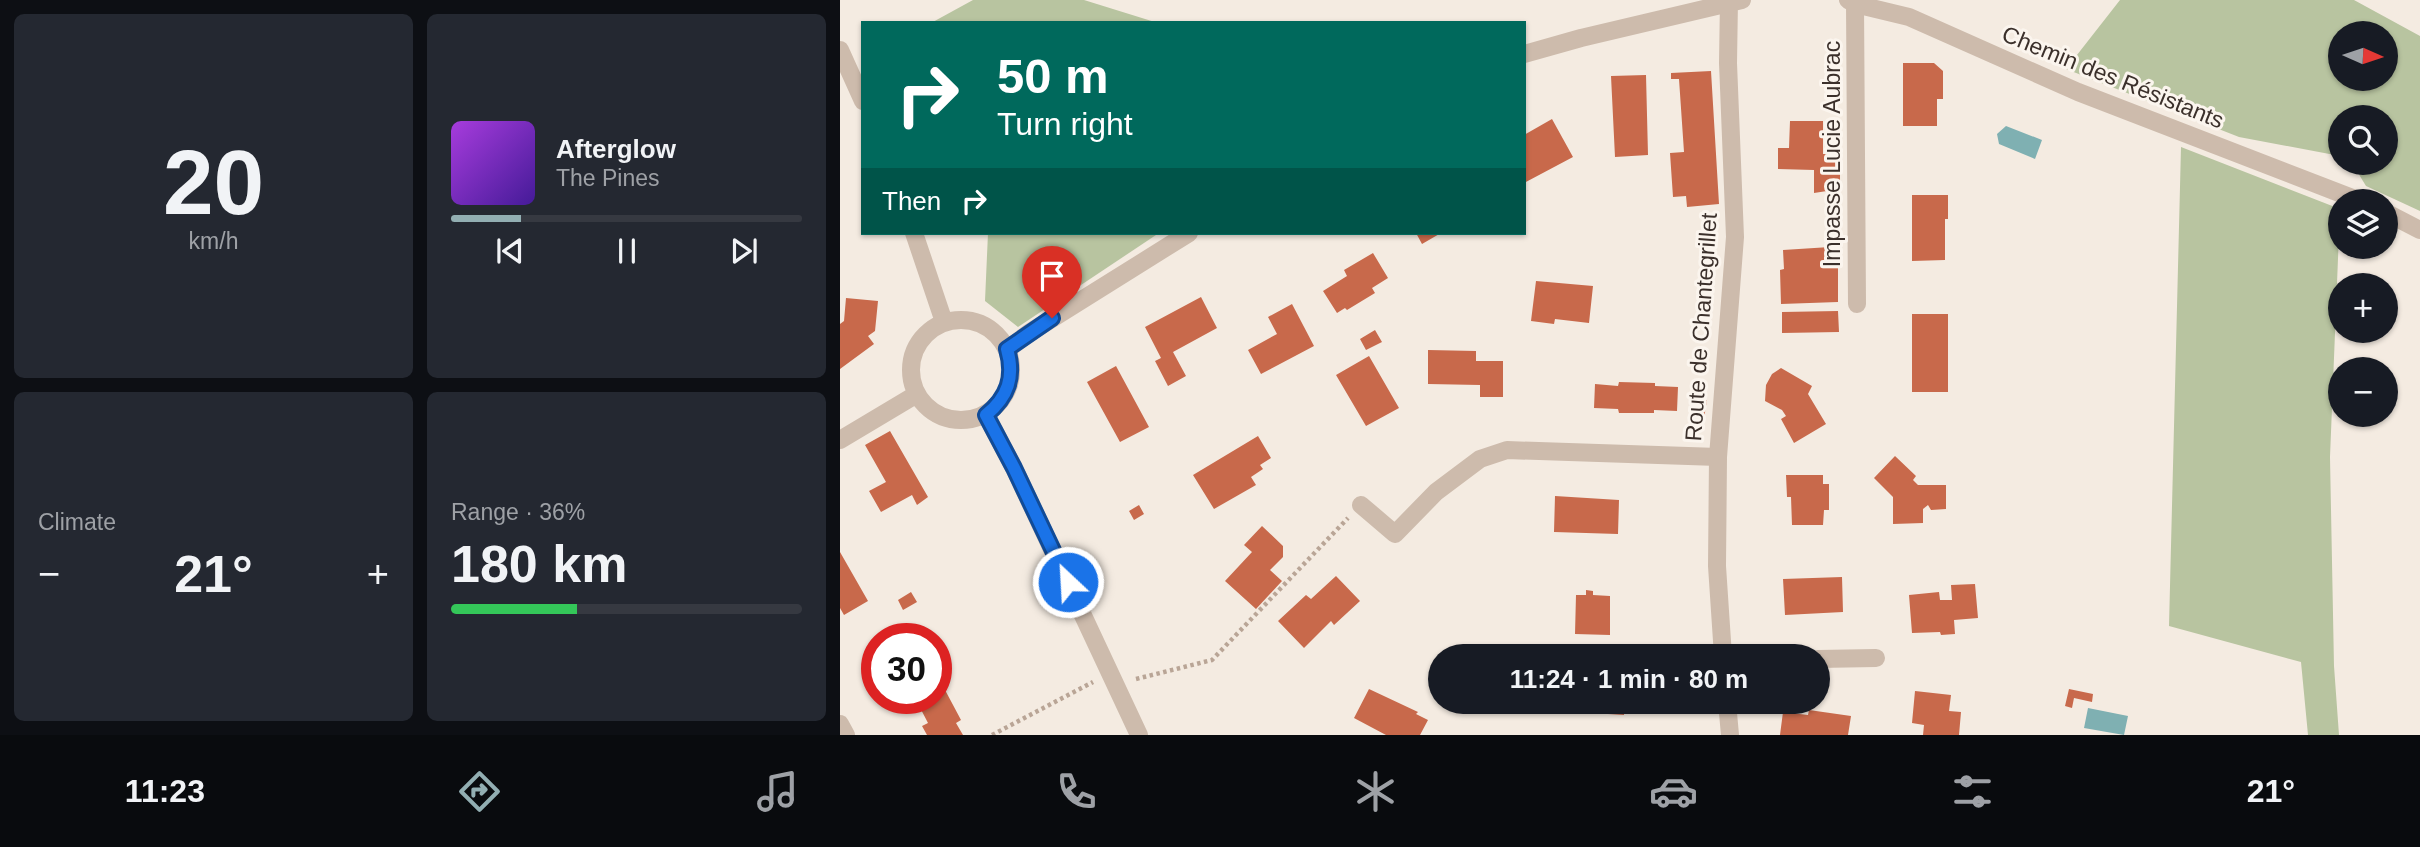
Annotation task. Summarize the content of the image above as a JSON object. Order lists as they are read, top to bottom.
{
  "streets": {
    "street": ["Chemin des Résistants", "Impasse Lucie Aubrac", "Route de Chantegrillet"]
  },
  "crossings": [
    ["Chemin des Résistants", "Impasse Lucie Aubrac"]
  ],
  "north": "right",
  "page": {
    "tile": [
      ["20", "km/h"],
      "Climate",
      ["Range · 36%", "180 km"]
    ],
    "map_buttons": ["+", "−"],
    "turn": ["50 m", "Turn right"],
    "song": ["Afterglow", "The Pines"],
    "then": "Then",
    "heat": ["−", "21°", "+"],
    "limit": "30",
    "trip": "11:24 · 1 min · 80 m",
    "tabs": ["11:23", "21°"]
  }
}
